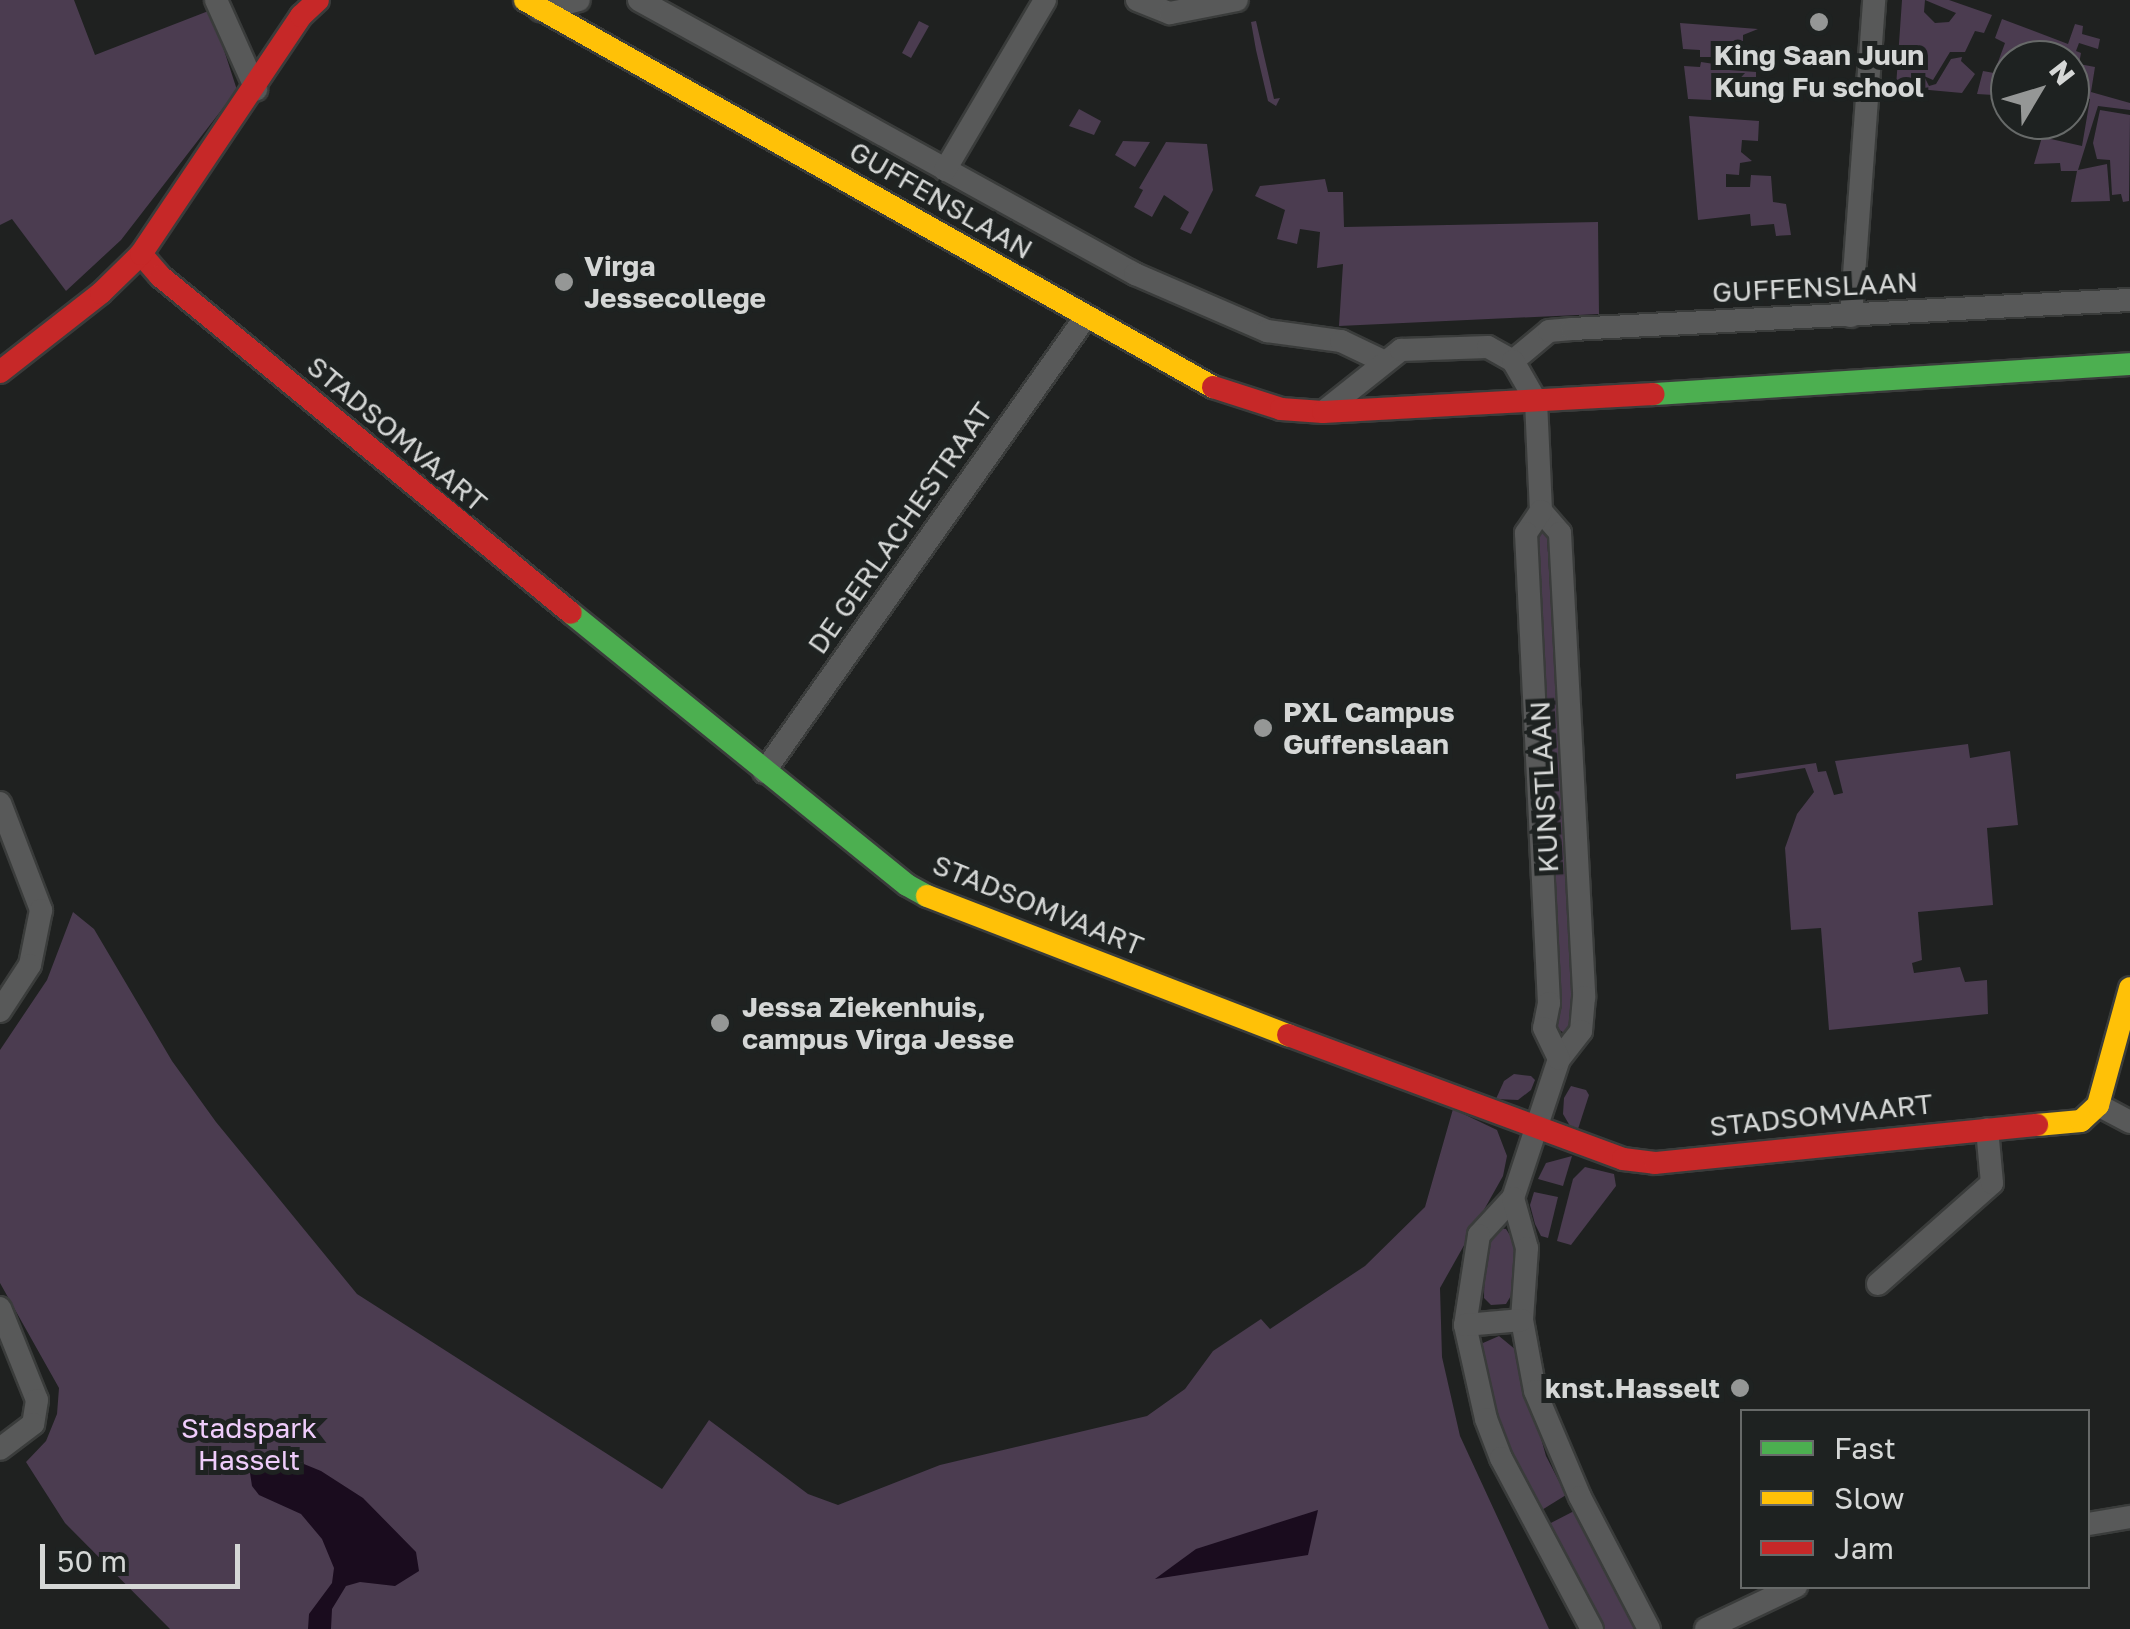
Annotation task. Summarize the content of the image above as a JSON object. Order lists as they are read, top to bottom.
{
  "streets": {
    "street": [
      "GUFFENSLAAN",
      "STADSOMVAART",
      "DE GERLACHESTRAAT",
      "KUNSTLAAN"
    ]
  },
  "crossings": [
    ["GUFFENSLAAN", "DE GERLACHESTRAAT"],
    ["GUFFENSLAAN", "KUNSTLAAN"],
    ["STADSOMVAART", "DE GERLACHESTRAAT"],
    ["STADSOMVAART", "KUNSTLAAN"]
  ],
  "parks": ["Stadspark Hasselt"],
  "places": [
    "King Saan Juun Kung Fu school",
    "Virga Jessecollege",
    "PXL Campus Guffenslaan",
    "Jessa Ziekenhuis, campus Virga Jesse",
    "knst.Hasselt"
  ],
  "legend": ["Fast", "Slow", "Jam"],
  "scale_bar": "50 m",
  "north": "top right"
}
